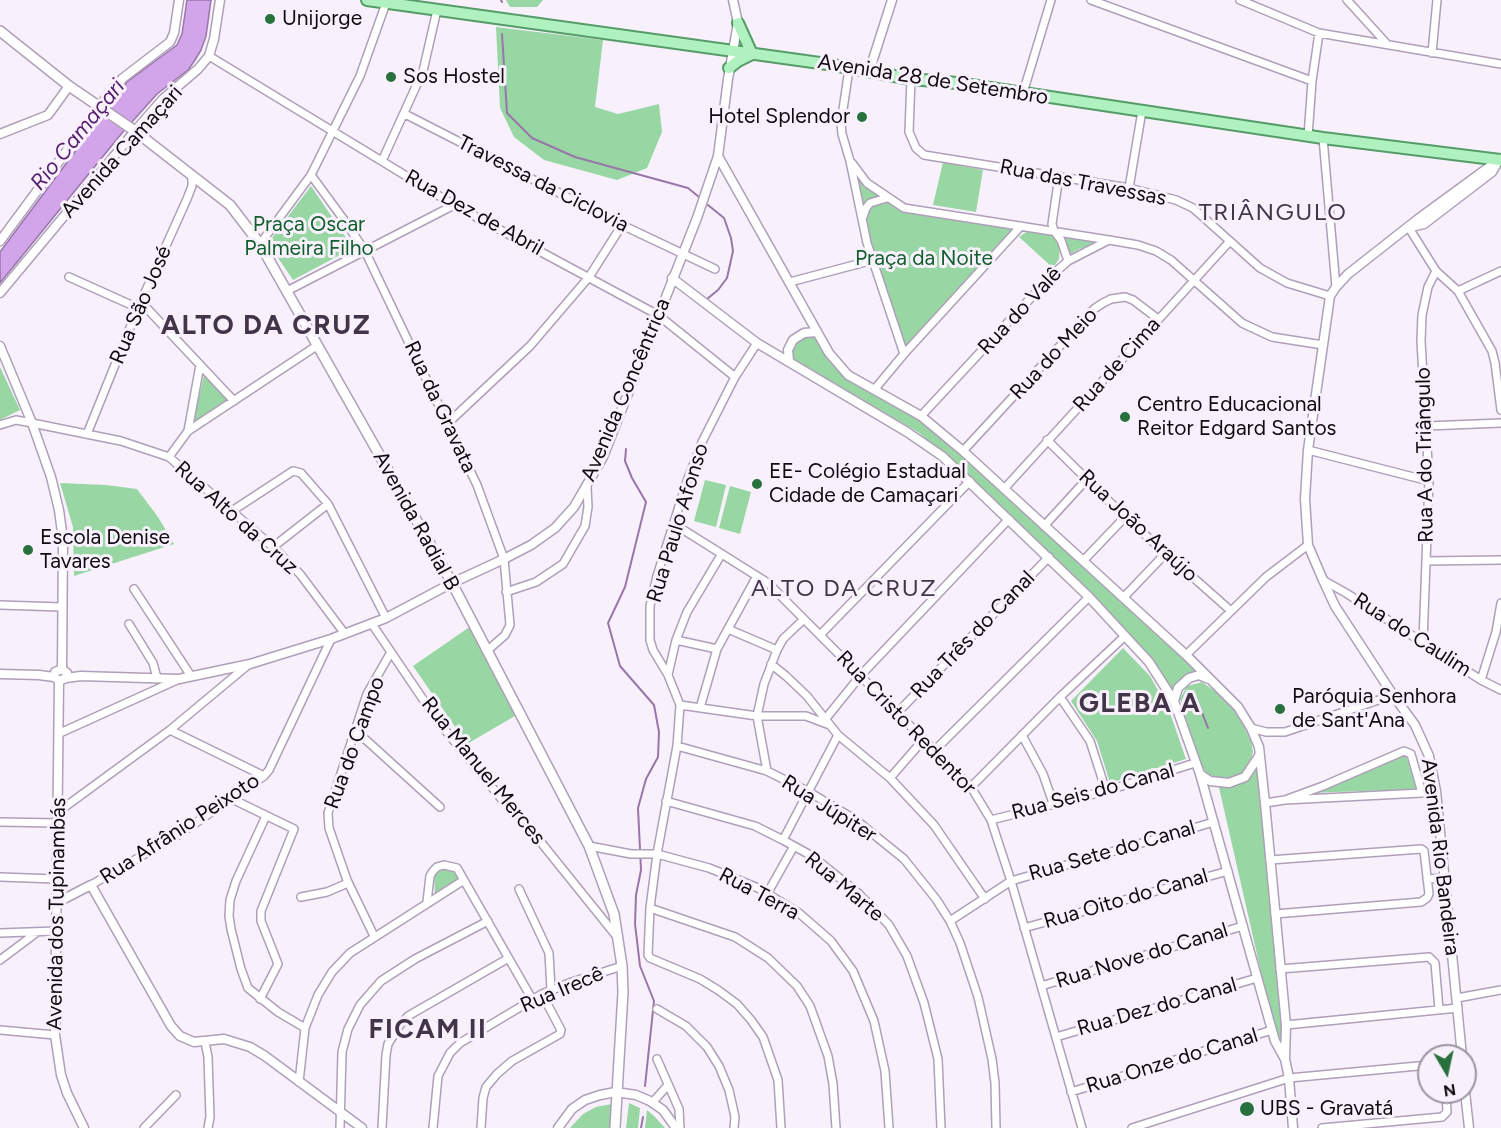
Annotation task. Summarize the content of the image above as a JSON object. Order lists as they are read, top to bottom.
{
  "streets": {
    "main road": ["Avenida 28 de Setembro", "Avenida Radial B"],
    "street": [
      "Avenida Camaçari",
      "Rua das Travessas",
      "Travessa da Ciclovia",
      "Rua Dez de Abril",
      "Rua São José",
      "Rua do Valê",
      "Rua do Meio",
      "Rua de Cima",
      "Avenida Concêntrica",
      "Rua da Gravata",
      "Rua A do Triângulo",
      "Rua Alto da Cruz",
      "Rua Paulo Afonso",
      "Rua João Araújo",
      "Rua Três do Canal",
      "Rua do Caulim",
      "Rua Cristo Redentor",
      "Rua do Campo",
      "Rua Manuel Merces",
      "Rua Seis do Canal",
      "Rua Júpiter",
      "Rua Afrânio Peixoto",
      "Rua Sete do Canal",
      "Avenida Rio Bandeira",
      "Rua Marte",
      "Rua Terra",
      "Rua Oito do Canal",
      "Avenida dos Tupinambás",
      "Rua Nove do Canal",
      "Rua Irecê",
      "Rua Dez do Canal",
      "Rua Onze do Canal"
    ]
  },
  "crossings": [
    ["Avenida 28 de Setembro", "Rua das Travessas"],
    ["Avenida 28 de Setembro", "Avenida Concêntrica"],
    ["Avenida Camaçari", "Rua Dez de Abril"],
    ["Avenida Camaçari", "Avenida Radial B"],
    ["Rua das Travessas", "Rua de Cima"],
    ["Rua das Travessas", "Avenida Rio Bandeira"],
    ["Travessa da Ciclovia", "Avenida Concêntrica"],
    ["Rua Dez de Abril", "Avenida Concêntrica"],
    ["Rua Dez de Abril", "Rua Paulo Afonso"],
    ["Rua São José", "Rua Alto da Cruz"],
    ["Rua São José", "Avenida Radial B"],
    ["Rua do Meio", "Rua de Cima"],
    ["Rua de Cima", "Rua João Araújo"],
    ["Avenida Concêntrica", "Rua da Gravata"],
    ["Avenida Concêntrica", "Rua Alto da Cruz"],
    ["Avenida Concêntrica", "Avenida Radial B"],
    ["Avenida Concêntrica", "Rua Manuel Merces"],
    ["Avenida Concêntrica", "Rua Afrânio Peixoto"],
    ["Avenida Concêntrica", "Avenida dos Tupinambás"],
    ["Rua da Gravata", "Avenida Radial B"],
    ["Rua A do Triângulo", "Rua do Caulim"],
    ["Rua Alto da Cruz", "Avenida dos Tupinambás"],
    ["Avenida Radial B", "Rua Manuel Merces"],
    ["Avenida Radial B", "Rua Terra"],
    ["Avenida Radial B", "Rua Irecê"],
    ["Rua Paulo Afonso", "Rua Cristo Redentor"],
    ["Rua Paulo Afonso", "Rua Júpiter"],
    ["Rua Paulo Afonso", "Rua Marte"],
    ["Rua Paulo Afonso", "Rua Terra"],
    ["Rua Três do Canal", "Rua Cristo Redentor"],
    ["Rua do Caulim", "Avenida Rio Bandeira"],
    ["Rua Cristo Redentor", "Rua Seis do Canal"],
    ["Rua Cristo Redentor", "Rua Sete do Canal"],
    ["Rua Cristo Redentor", "Rua Oito do Canal"],
    ["Rua Cristo Redentor", "Rua Nove do Canal"],
    ["Rua Cristo Redentor", "Rua Dez do Canal"],
    ["Rua Cristo Redentor", "Rua Onze do Canal"],
    ["Rua do Campo", "Rua Manuel Merces"],
    ["Rua Júpiter", "Rua Sete do Canal"],
    ["Rua Afrânio Peixoto", "Avenida dos Tupinambás"]
  ],
  "districts": [
    "TRIÂNGULO",
    "ALTO DA CRUZ",
    "ALTO DA CRUZ",
    "GLEBA A",
    "FICAM II"
  ],
  "water": ["Rio Camaçari"],
  "parks": ["Praça Oscar Palmeira Filho", "Praça da Noite"],
  "places": [
    "Unijorge",
    "Sos Hostel",
    "Hotel Splendor",
    "Centro Educacional Reitor Edgard Santos",
    "EE- Colégio Estadual Cidade de Camaçari",
    "Escola Denise Tavares",
    "Paróquia Senhora de Sant'Ana",
    "UBS - Gravatá"
  ],
  "north": "bottom"
}
